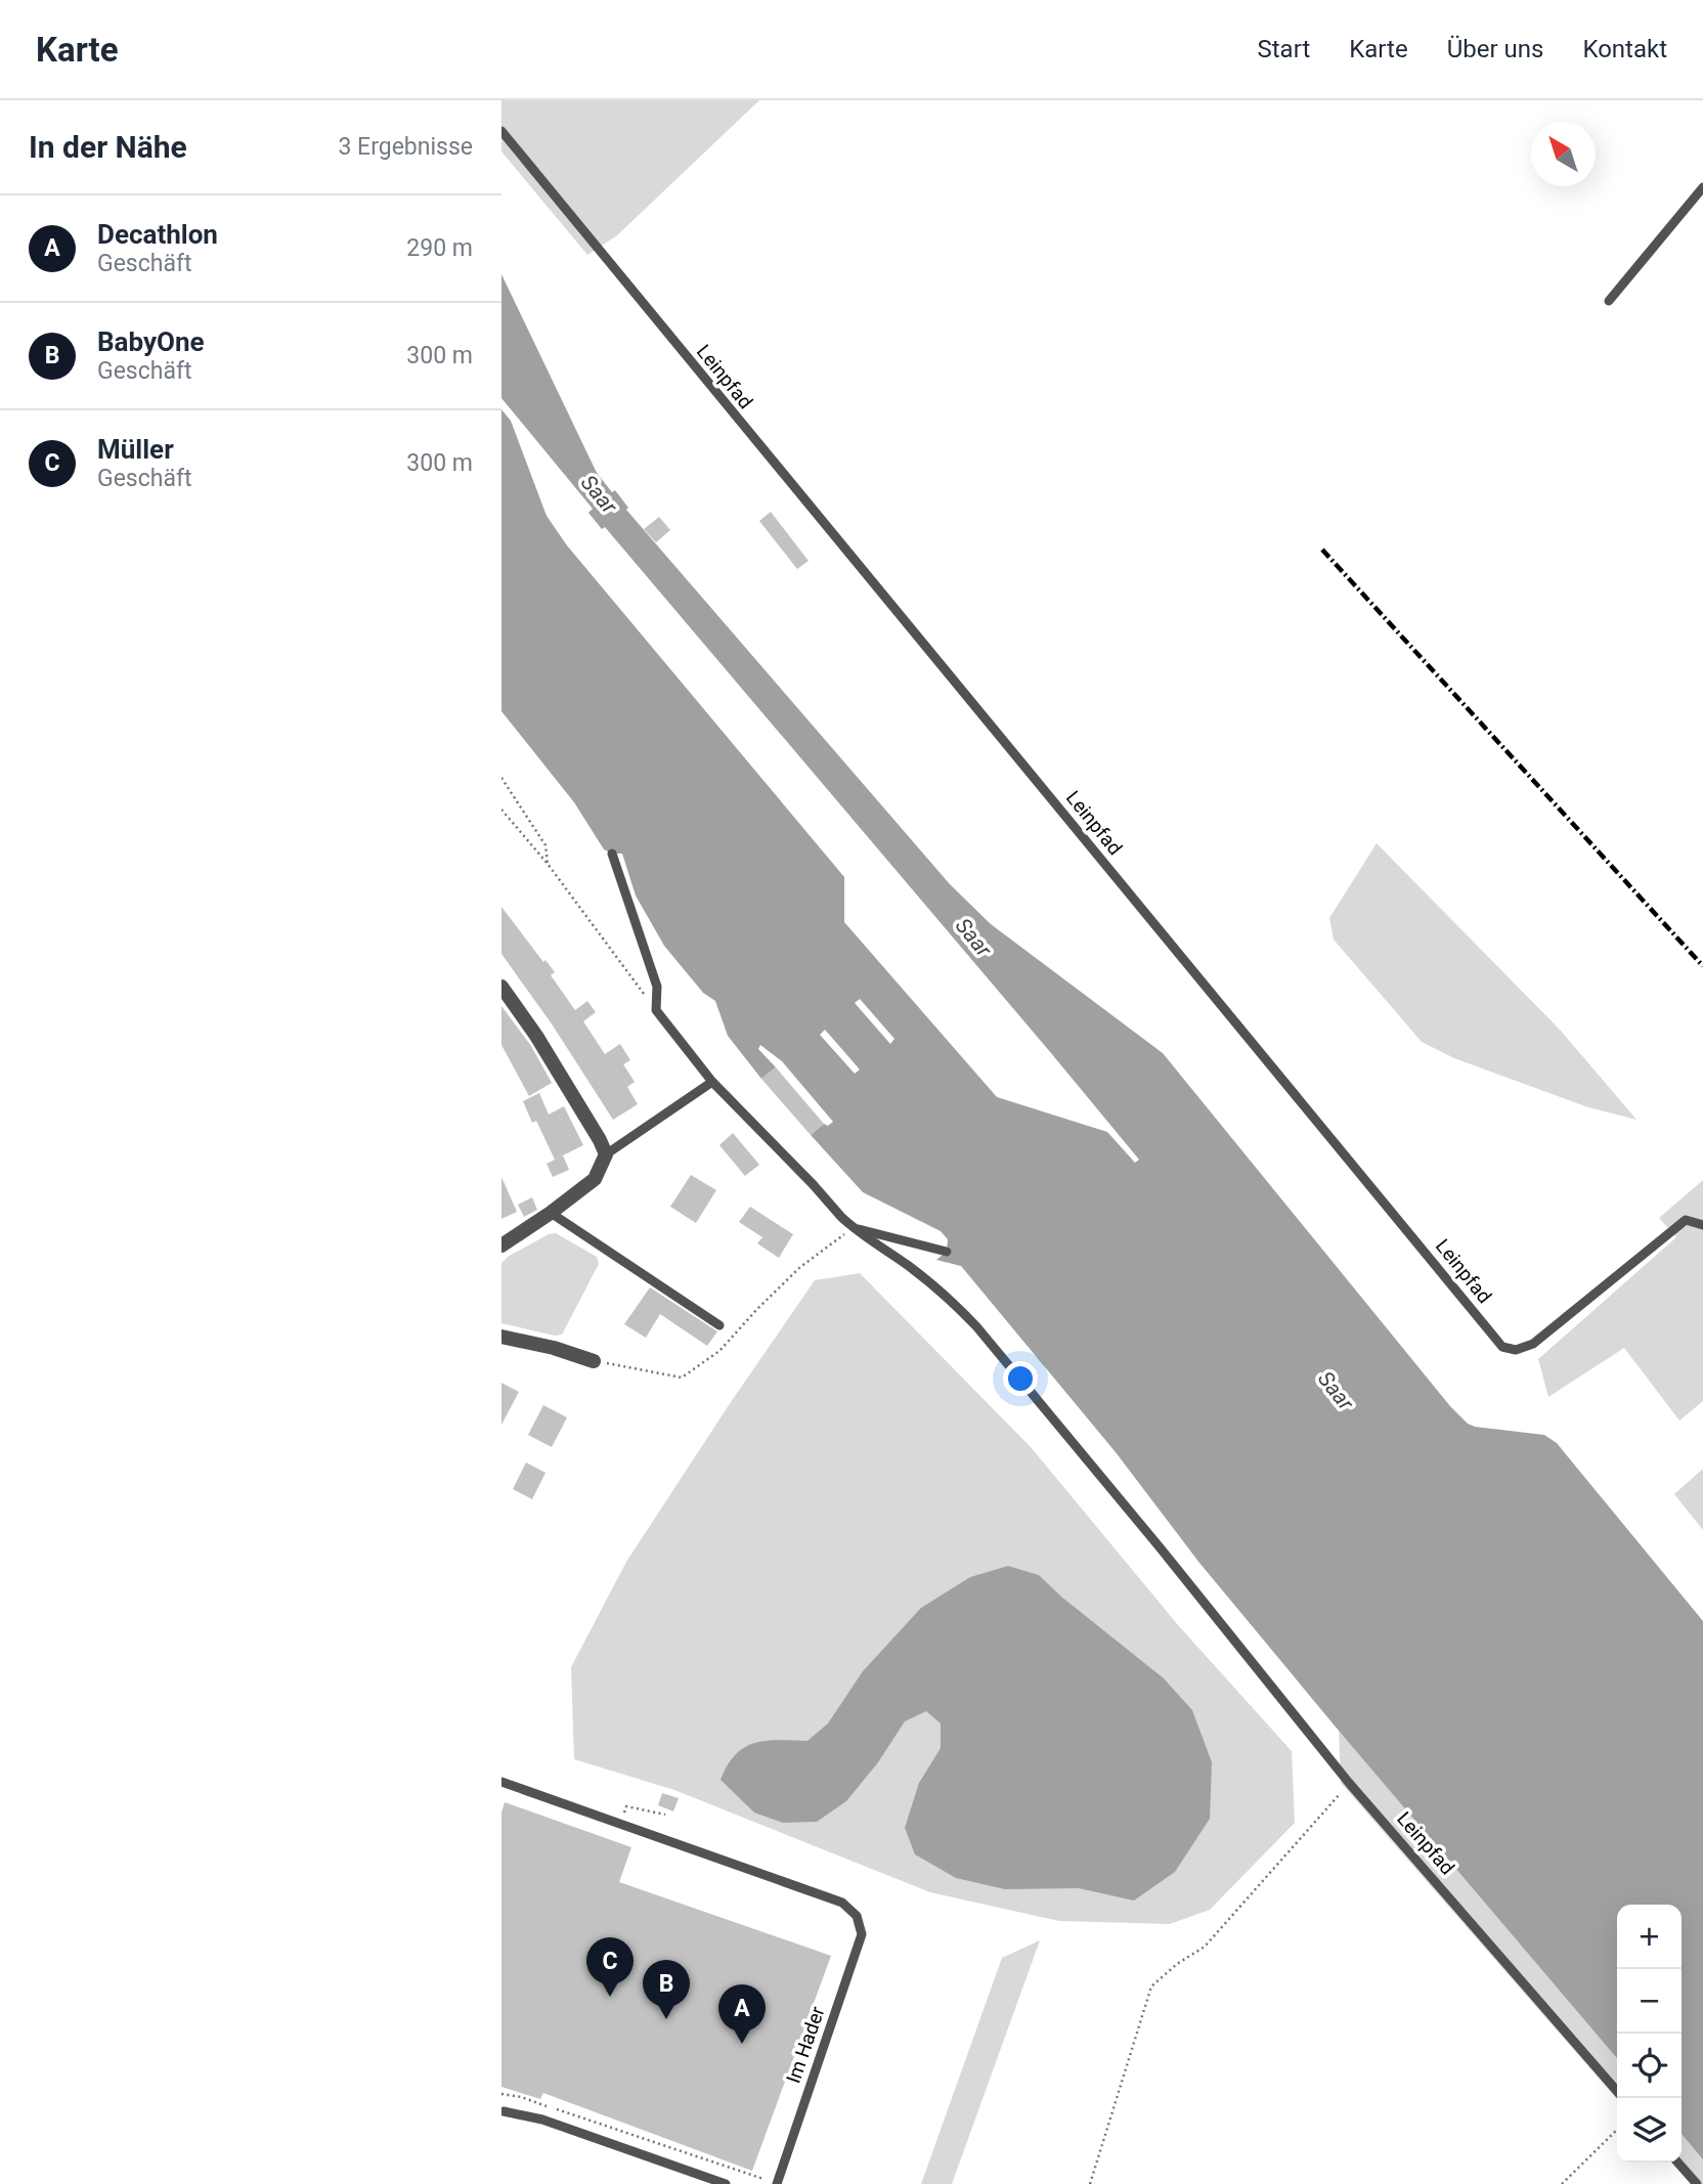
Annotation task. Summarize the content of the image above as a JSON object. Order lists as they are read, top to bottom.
{
  "streets": {
    "lane": ["Leinpfad", "Im Hader"]
  },
  "water": ["Saar"],
  "north": "top left",
  "page": {
    "header": "Karte",
    "nav": [
      "Start",
      "Karte",
      "Über uns",
      "Kontakt"
    ],
    "heading": ["In der Nähe", "3 Ergebnisse"],
    "list": [
      {
        "mark": "A",
        "name": "Decathlon",
        "note": "Geschäft",
        "value": "290 m"
      },
      {
        "mark": "B",
        "name": "BabyOne",
        "note": "Geschäft",
        "value": "300 m"
      },
      {
        "mark": "C",
        "name": "Müller",
        "note": "Geschäft",
        "value": "300 m"
      }
    ],
    "map_buttons": ["+", "−"],
    "pins": ["C", "B", "A"]
  }
}
